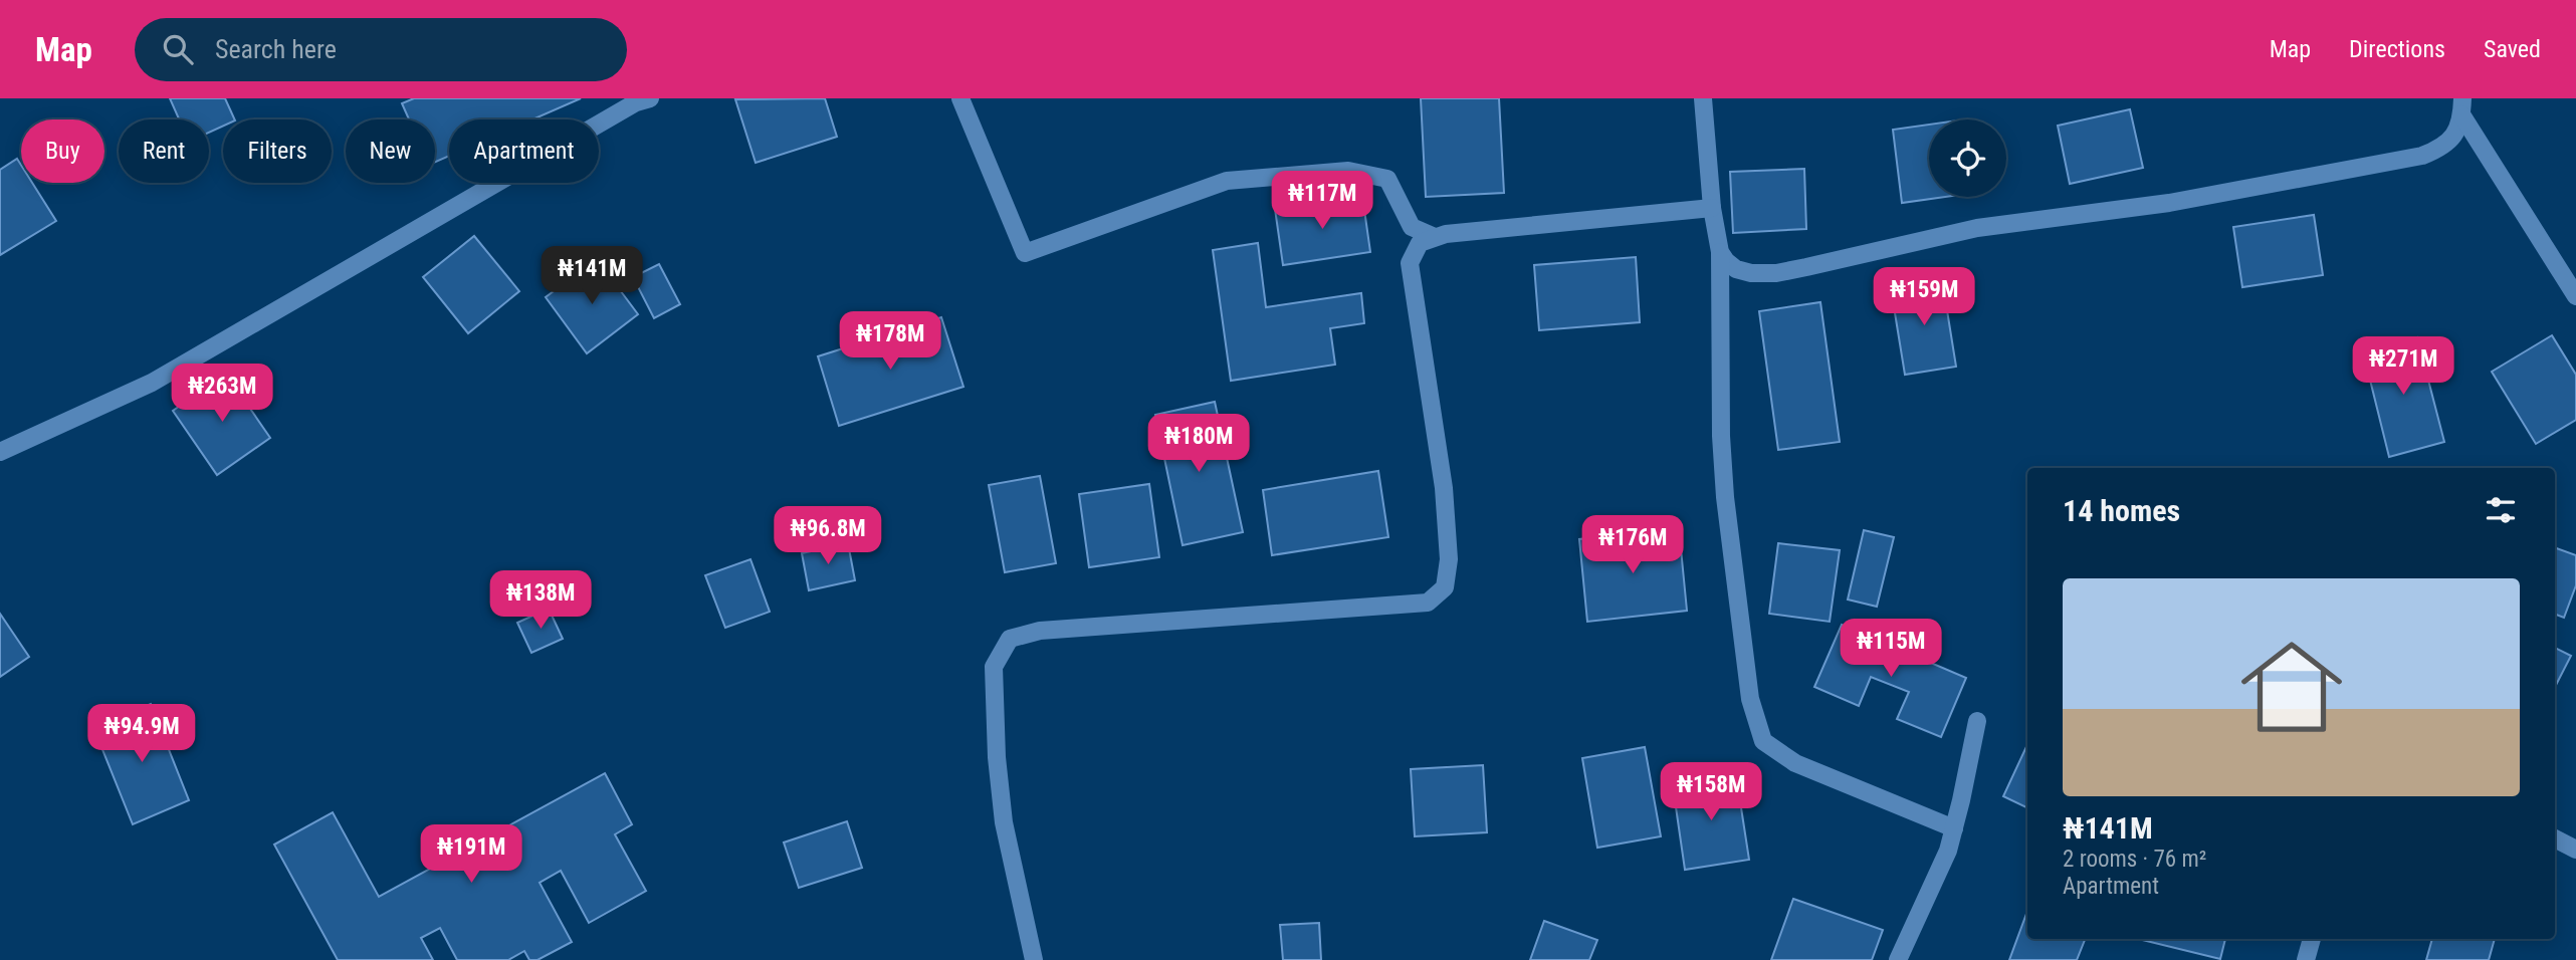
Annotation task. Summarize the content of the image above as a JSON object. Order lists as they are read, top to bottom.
{
  "page": {
    "header": "Map",
    "search": "Search here",
    "nav": ["Map", "Directions", "Saved"],
    "chip": [
      "Buy",
      "Rent",
      "Filters",
      "New",
      "Apartment"
    ],
    "price": [
      "₦117M",
      "₦141M",
      "₦159M",
      "₦178M",
      "₦271M",
      "₦263M",
      "₦180M",
      "₦96.8M",
      "₦176M",
      "₦138M",
      "₦115M",
      "₦94.9M",
      "₦158M",
      "₦191M"
    ],
    "heading": "14 homes",
    "list": [
      {
        "name": "₦141M",
        "note": "2 rooms · 76 m² · Apartment"
      }
    ]
  }
}
